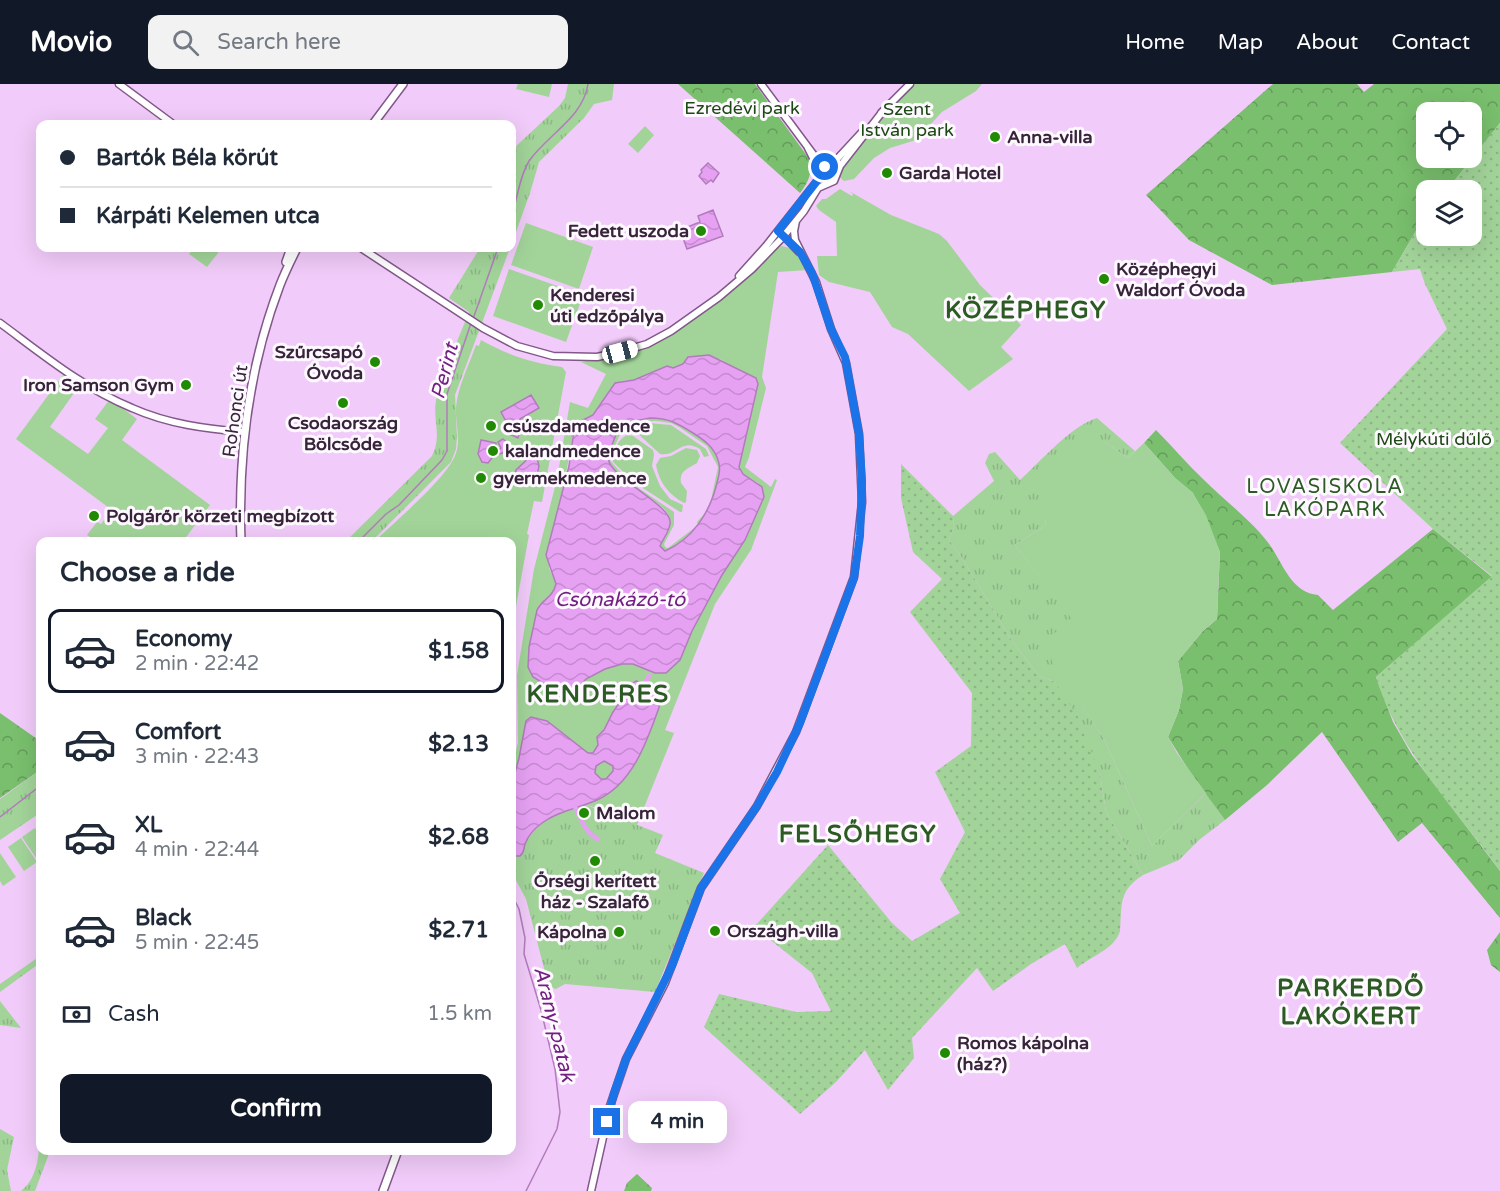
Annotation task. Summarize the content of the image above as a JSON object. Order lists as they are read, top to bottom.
{
  "streets": {
    "main road": ["Rohonci út"]
  },
  "districts": [
    "KÖZÉPHEGY",
    "LOVASISKOLA LAKÓPARK",
    "KENDERES",
    "FELSŐHEGY",
    "PARKERDŐ LAKÓKERT"
  ],
  "water": ["Perint", "Csónakázó-tó", "Arany-patak"],
  "parks": ["Ezredévi park", "Szent István park", "Mélykúti dűlő"],
  "places": [
    "Anna-villa",
    "Garda Hotel",
    "Fedett uszoda",
    "Középhegyi Waldorf Óvoda",
    "Kenderesi úti edzőpálya",
    "Szűrcsapó Óvoda",
    "Iron Samson Gym",
    "Csodaország Bölcsőde",
    "csúszdamedence",
    "kalandmedence",
    "gyermekmedence",
    "Polgárőr körzeti megbízott",
    "Malom",
    "Őrségi kerített ház - Szalafő",
    "Országh-villa",
    "Kápolna",
    "Romos kápolna (ház?)"
  ],
  "page": {
    "header": "Movio",
    "search": "Search here",
    "nav": [
      "Home",
      "Map",
      "About",
      "Contact"
    ],
    "banner": ["Bartók Béla körút", "Kárpáti Kelemen utca"],
    "heading": "Choose a ride",
    "list": [
      {
        "name": "Economy",
        "note": "2 min · 22:42",
        "value": "$1.58"
      },
      {
        "name": "Comfort",
        "note": "3 min · 22:43",
        "value": "$2.13"
      },
      {
        "name": "XL",
        "note": "4 min · 22:44",
        "value": "$2.68"
      },
      {
        "name": "Black",
        "note": "5 min · 22:45",
        "value": "$2.71"
      }
    ],
    "pay": ["Cash", "1.5 km"],
    "buttons": "Confirm",
    "bubble": "4 min"
  }
}
